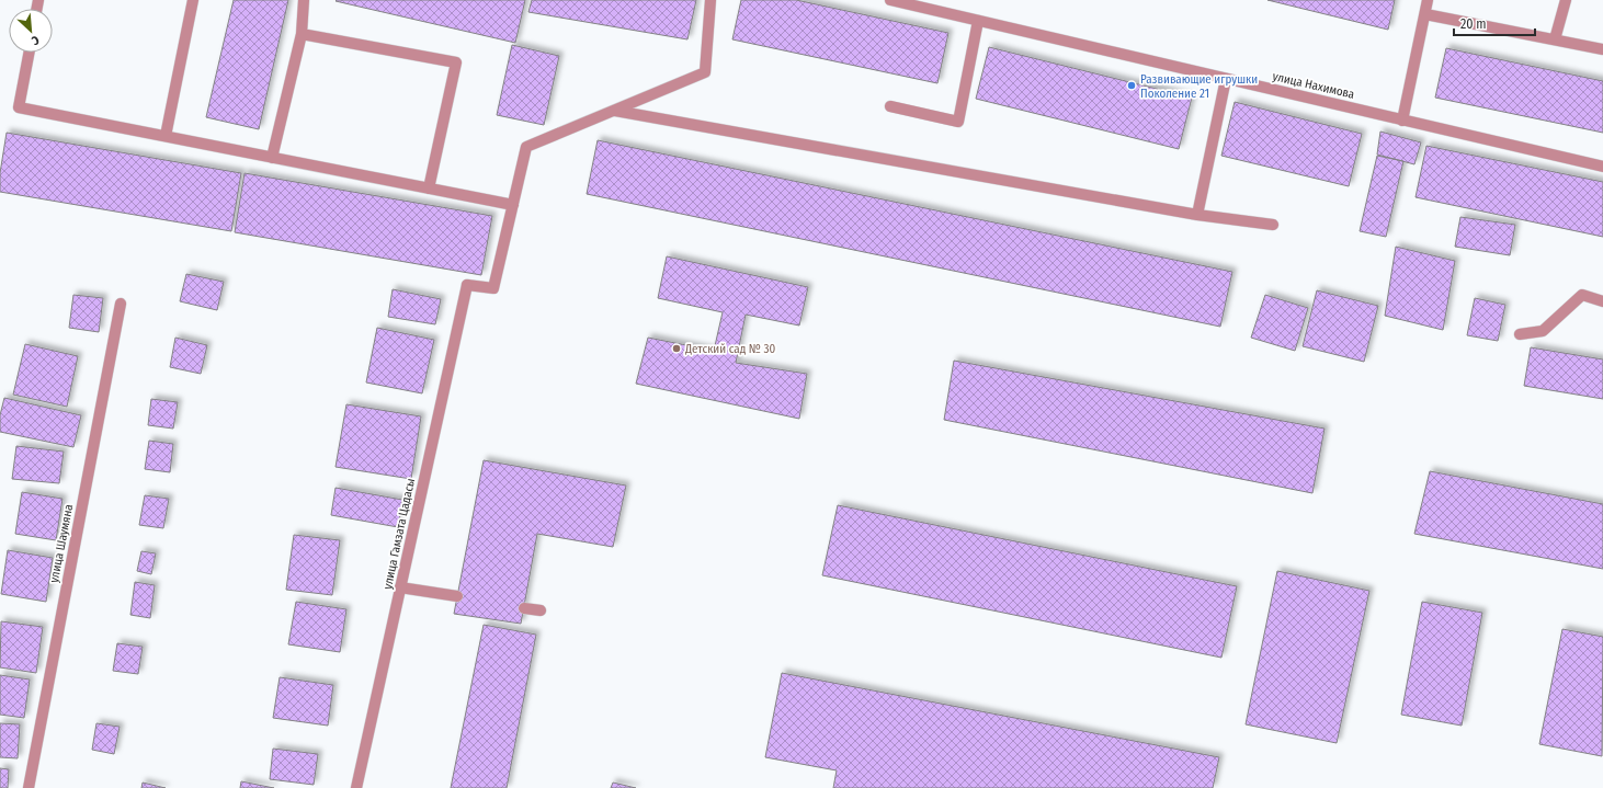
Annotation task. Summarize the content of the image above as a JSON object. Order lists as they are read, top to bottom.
{
  "streets": {
    "street": ["улица Нахимова", "улица Гамзата Цадасы", "улица Шаумяна"]
  },
  "places": ["Развивающие игрушки Поколение 21", "Детский сад № 30"],
  "scale_bar": "20 m",
  "north": "bottom right"
}
